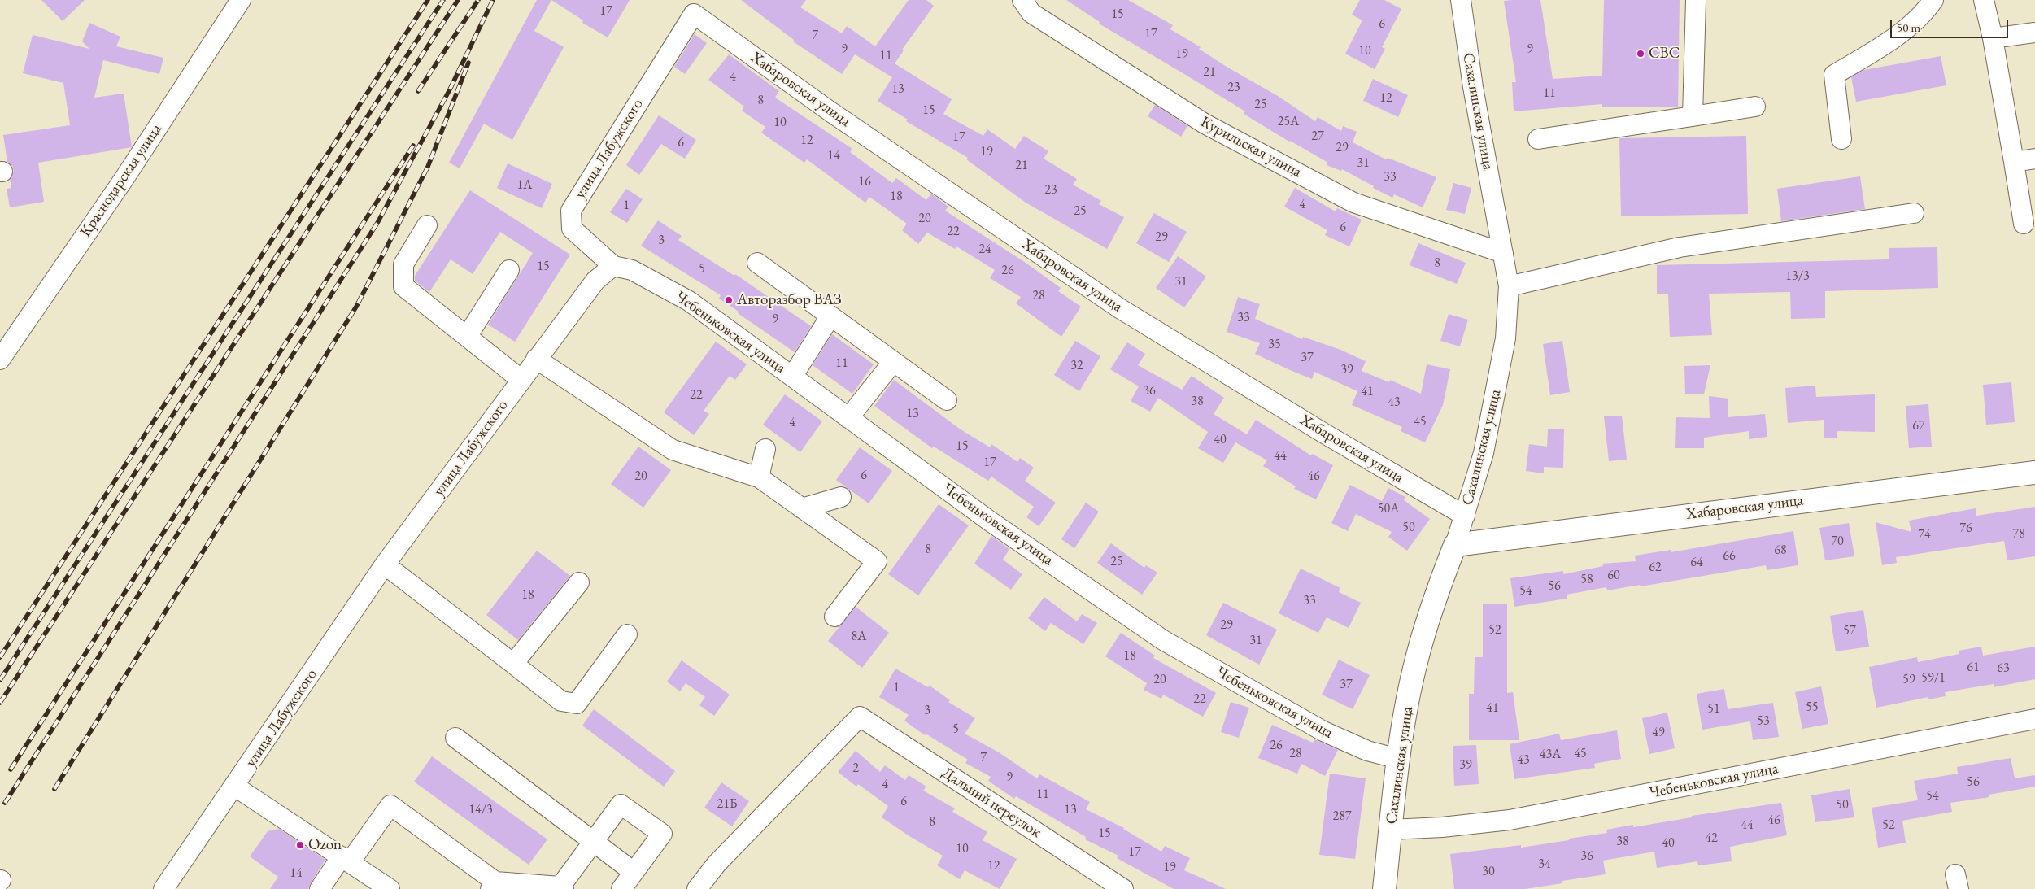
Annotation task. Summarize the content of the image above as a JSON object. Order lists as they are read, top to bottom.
{
  "streets": {
    "main road": ["Хабаровская улица", "Сахалинская улица"],
    "street": [
      "Курильская улица",
      "улица Лабужского",
      "Краснодарская улица",
      "Чебеньковская улица",
      "Дальний переулок"
    ]
  },
  "crossings": [
    ["Хабаровская улица", "Сахалинская улица"],
    ["Хабаровская улица", "улица Лабужского"],
    ["Сахалинская улица", "Курильская улица"],
    ["Сахалинская улица", "Чебеньковская улица"],
    ["улица Лабужского", "Чебеньковская улица"]
  ],
  "places": ["СВС", "Авторазбор ВАЗ", "Ozon"],
  "house_numbers": [
    "17",
    "15",
    "6",
    "17",
    "7",
    "9",
    "9",
    "10",
    "19",
    "11",
    "21",
    "4",
    "23",
    "13",
    "11",
    "12",
    "8",
    "25",
    "15",
    "25А",
    "10",
    "27",
    "17",
    "12",
    "6",
    "29",
    "19",
    "14",
    "31",
    "21",
    "33",
    "16",
    "1А",
    "23",
    "18",
    "4",
    "1",
    "25",
    "20",
    "6",
    "22",
    "29",
    "3",
    "24",
    "8",
    "15",
    "5",
    "26",
    "13/3",
    "31",
    "28",
    "33",
    "9",
    "35",
    "37",
    "11",
    "32",
    "39",
    "36",
    "41",
    "22",
    "38",
    "43",
    "13",
    "45",
    "4",
    "67",
    "40",
    "15",
    "44",
    "17",
    "6",
    "20",
    "46",
    "50А",
    "50",
    "76",
    "78",
    "74",
    "70",
    "8",
    "68",
    "66",
    "25",
    "64",
    "62",
    "60",
    "58",
    "56",
    "54",
    "18",
    "33",
    "29",
    "52",
    "57",
    "8А",
    "31",
    "18",
    "61",
    "63",
    "59/1",
    "20",
    "59",
    "37",
    "1",
    "22",
    "55",
    "41",
    "51",
    "3",
    "53",
    "5",
    "49",
    "26",
    "28",
    "45",
    "43А",
    "7",
    "43",
    "39",
    "2",
    "9",
    "56",
    "4",
    "11",
    "54",
    "6",
    "21Б",
    "50",
    "14/3",
    "13",
    "287",
    "46",
    "8",
    "44",
    "52",
    "15",
    "42",
    "38",
    "40",
    "10",
    "17",
    "36",
    "34",
    "12",
    "19",
    "30",
    "14"
  ],
  "scale_bar": "50 m"
}
